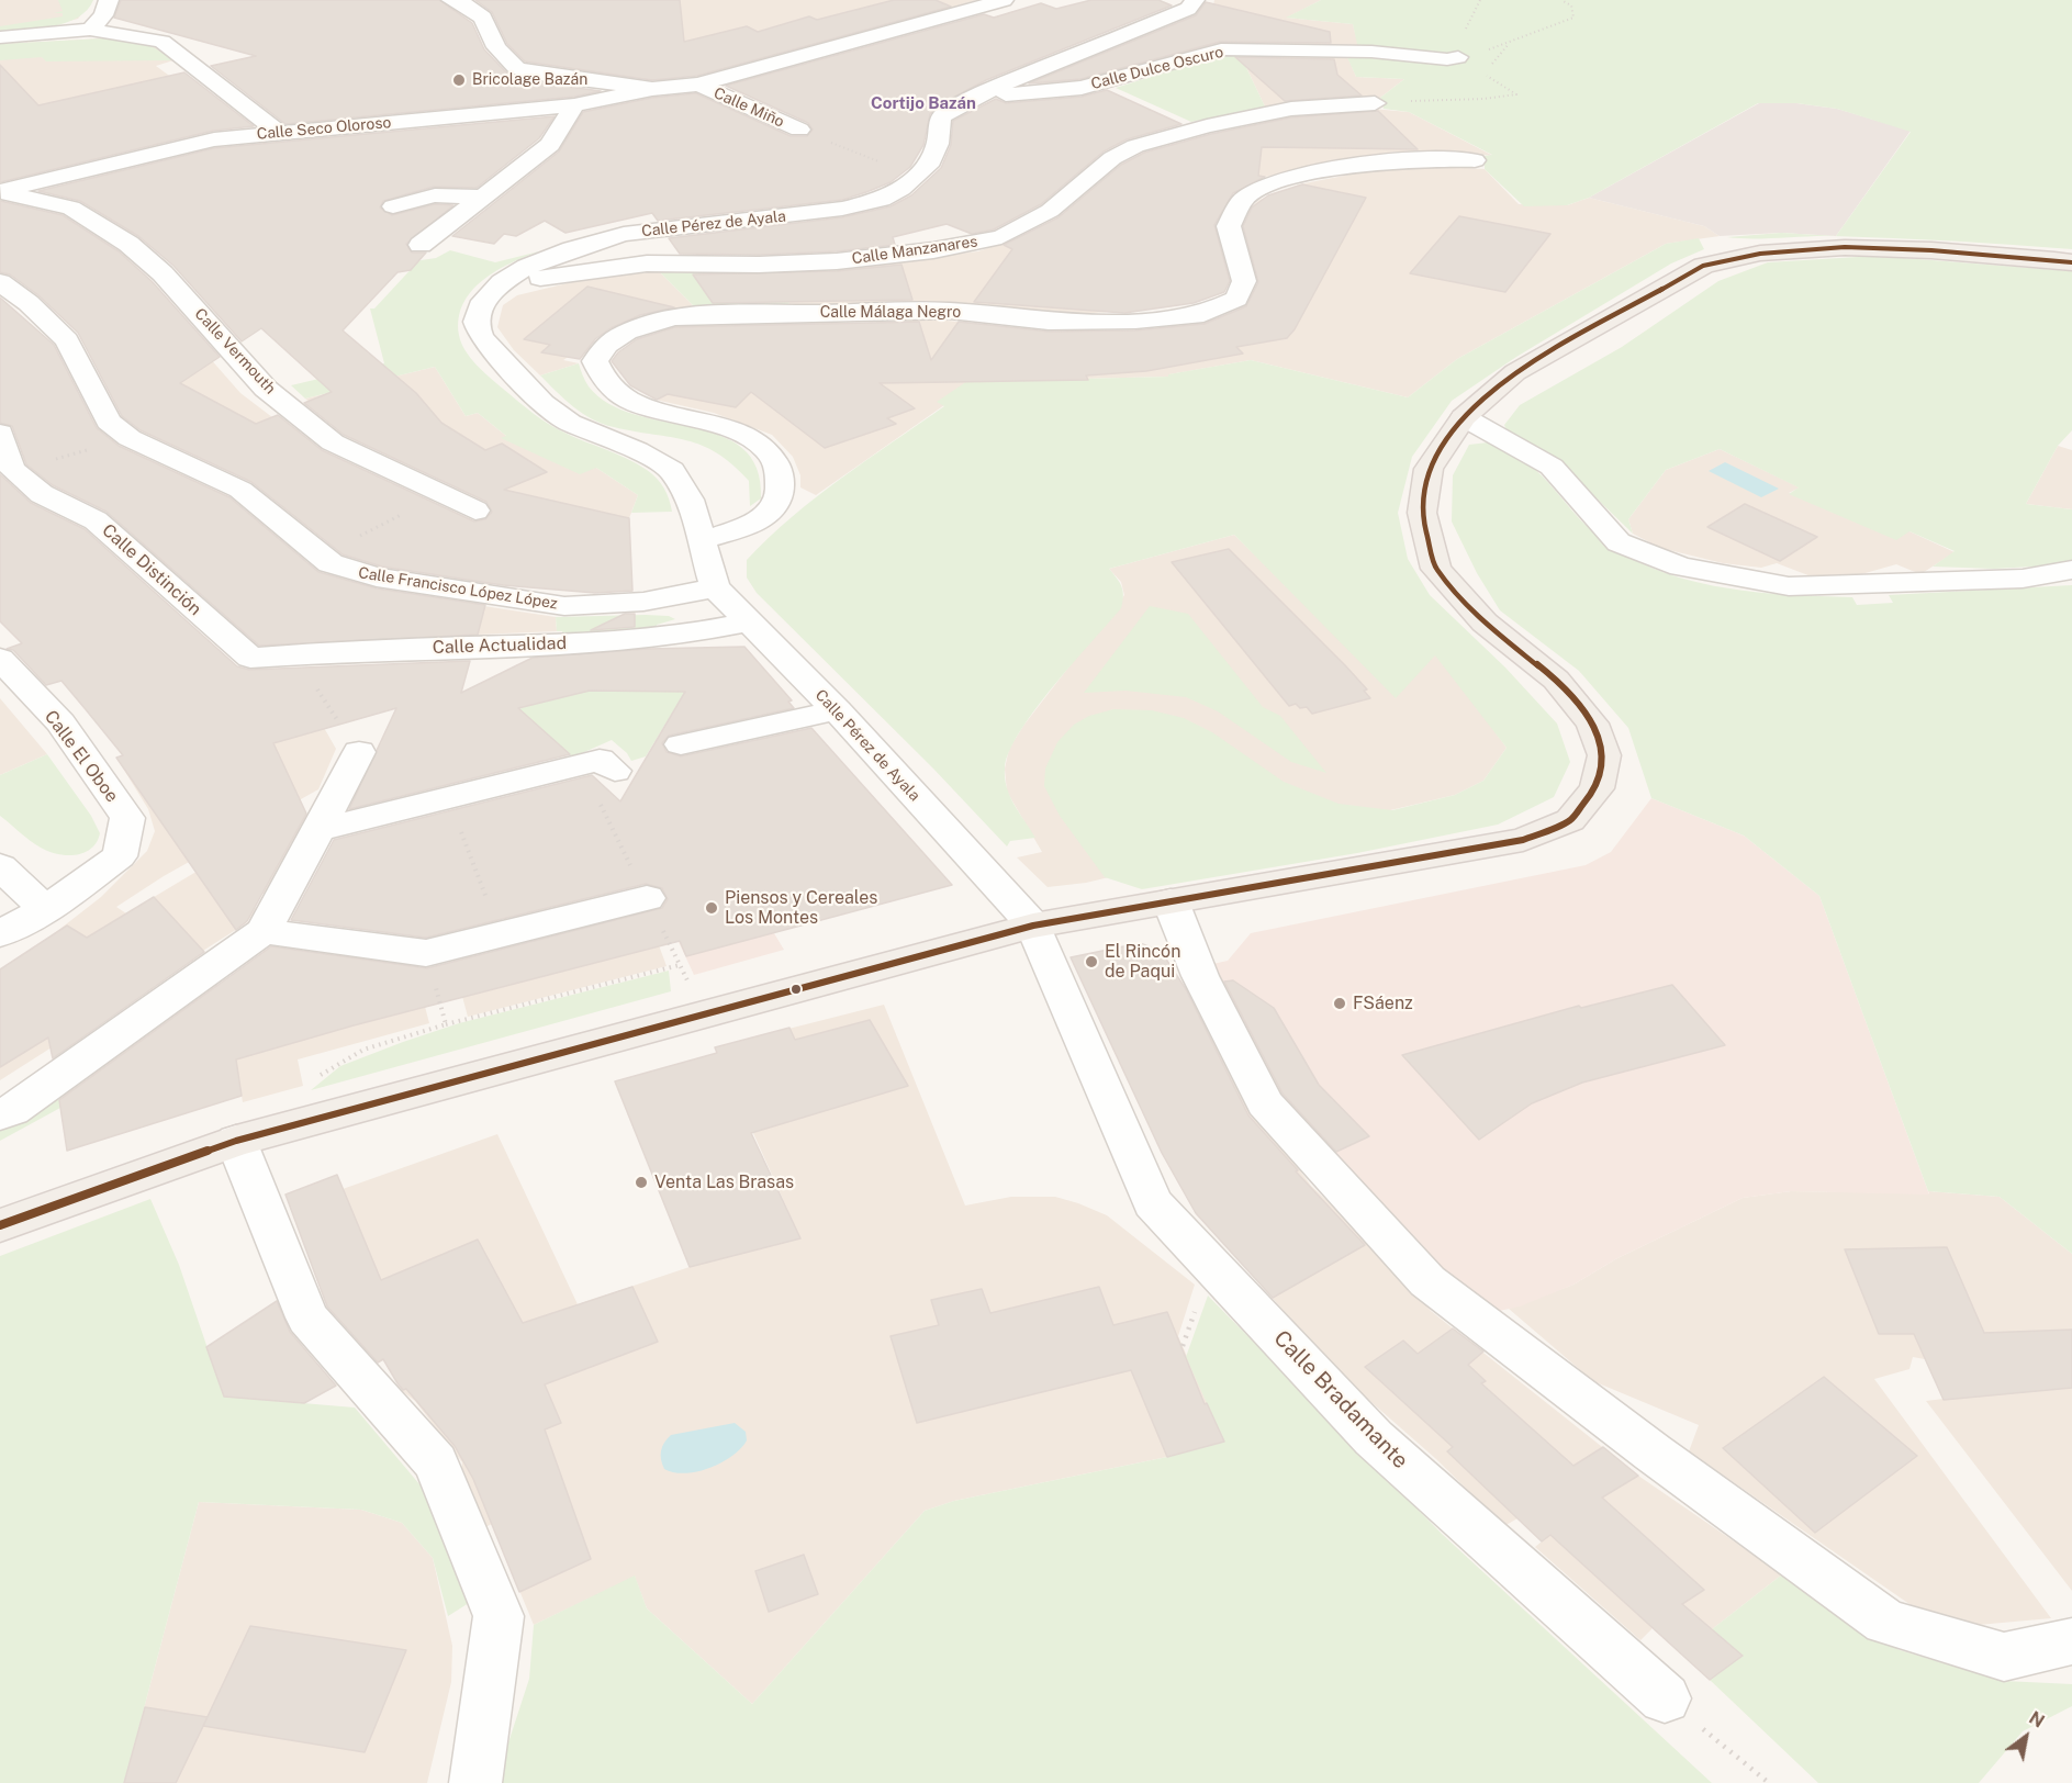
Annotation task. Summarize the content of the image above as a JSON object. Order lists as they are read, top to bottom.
{
  "streets": {
    "street": [
      "Calle Dulce Oscuro",
      "Calle Miño",
      "Calle Seco Oloroso",
      "Calle Pérez de Ayala",
      "Calle Manzanares",
      "Calle Málaga Negro",
      "Calle Vermouth",
      "Calle Distinción",
      "Calle Francisco López López",
      "Calle Actualidad",
      "Calle El Oboe",
      "Calle Bradamante"
    ]
  },
  "crossings": [
    ["Calle Dulce Oscuro", "Calle Pérez de Ayala"],
    ["Calle Seco Oloroso", "Calle Vermouth"],
    ["Calle Pérez de Ayala", "Calle Manzanares"],
    ["Calle Pérez de Ayala", "Calle Málaga Negro"],
    ["Calle Pérez de Ayala", "Calle Francisco López López"],
    ["Calle Pérez de Ayala", "Calle Actualidad"],
    ["Calle Pérez de Ayala", "Calle Bradamante"],
    ["Calle Distinción", "Calle Actualidad"]
  ],
  "districts": ["Cortijo Bazán"],
  "places": [
    "Bricolage Bazán",
    "Piensos y Cereales Los Montes",
    "El Rincón de Paqui",
    "FSáenz",
    "Venta Las Brasas"
  ],
  "north": "top right"
}
